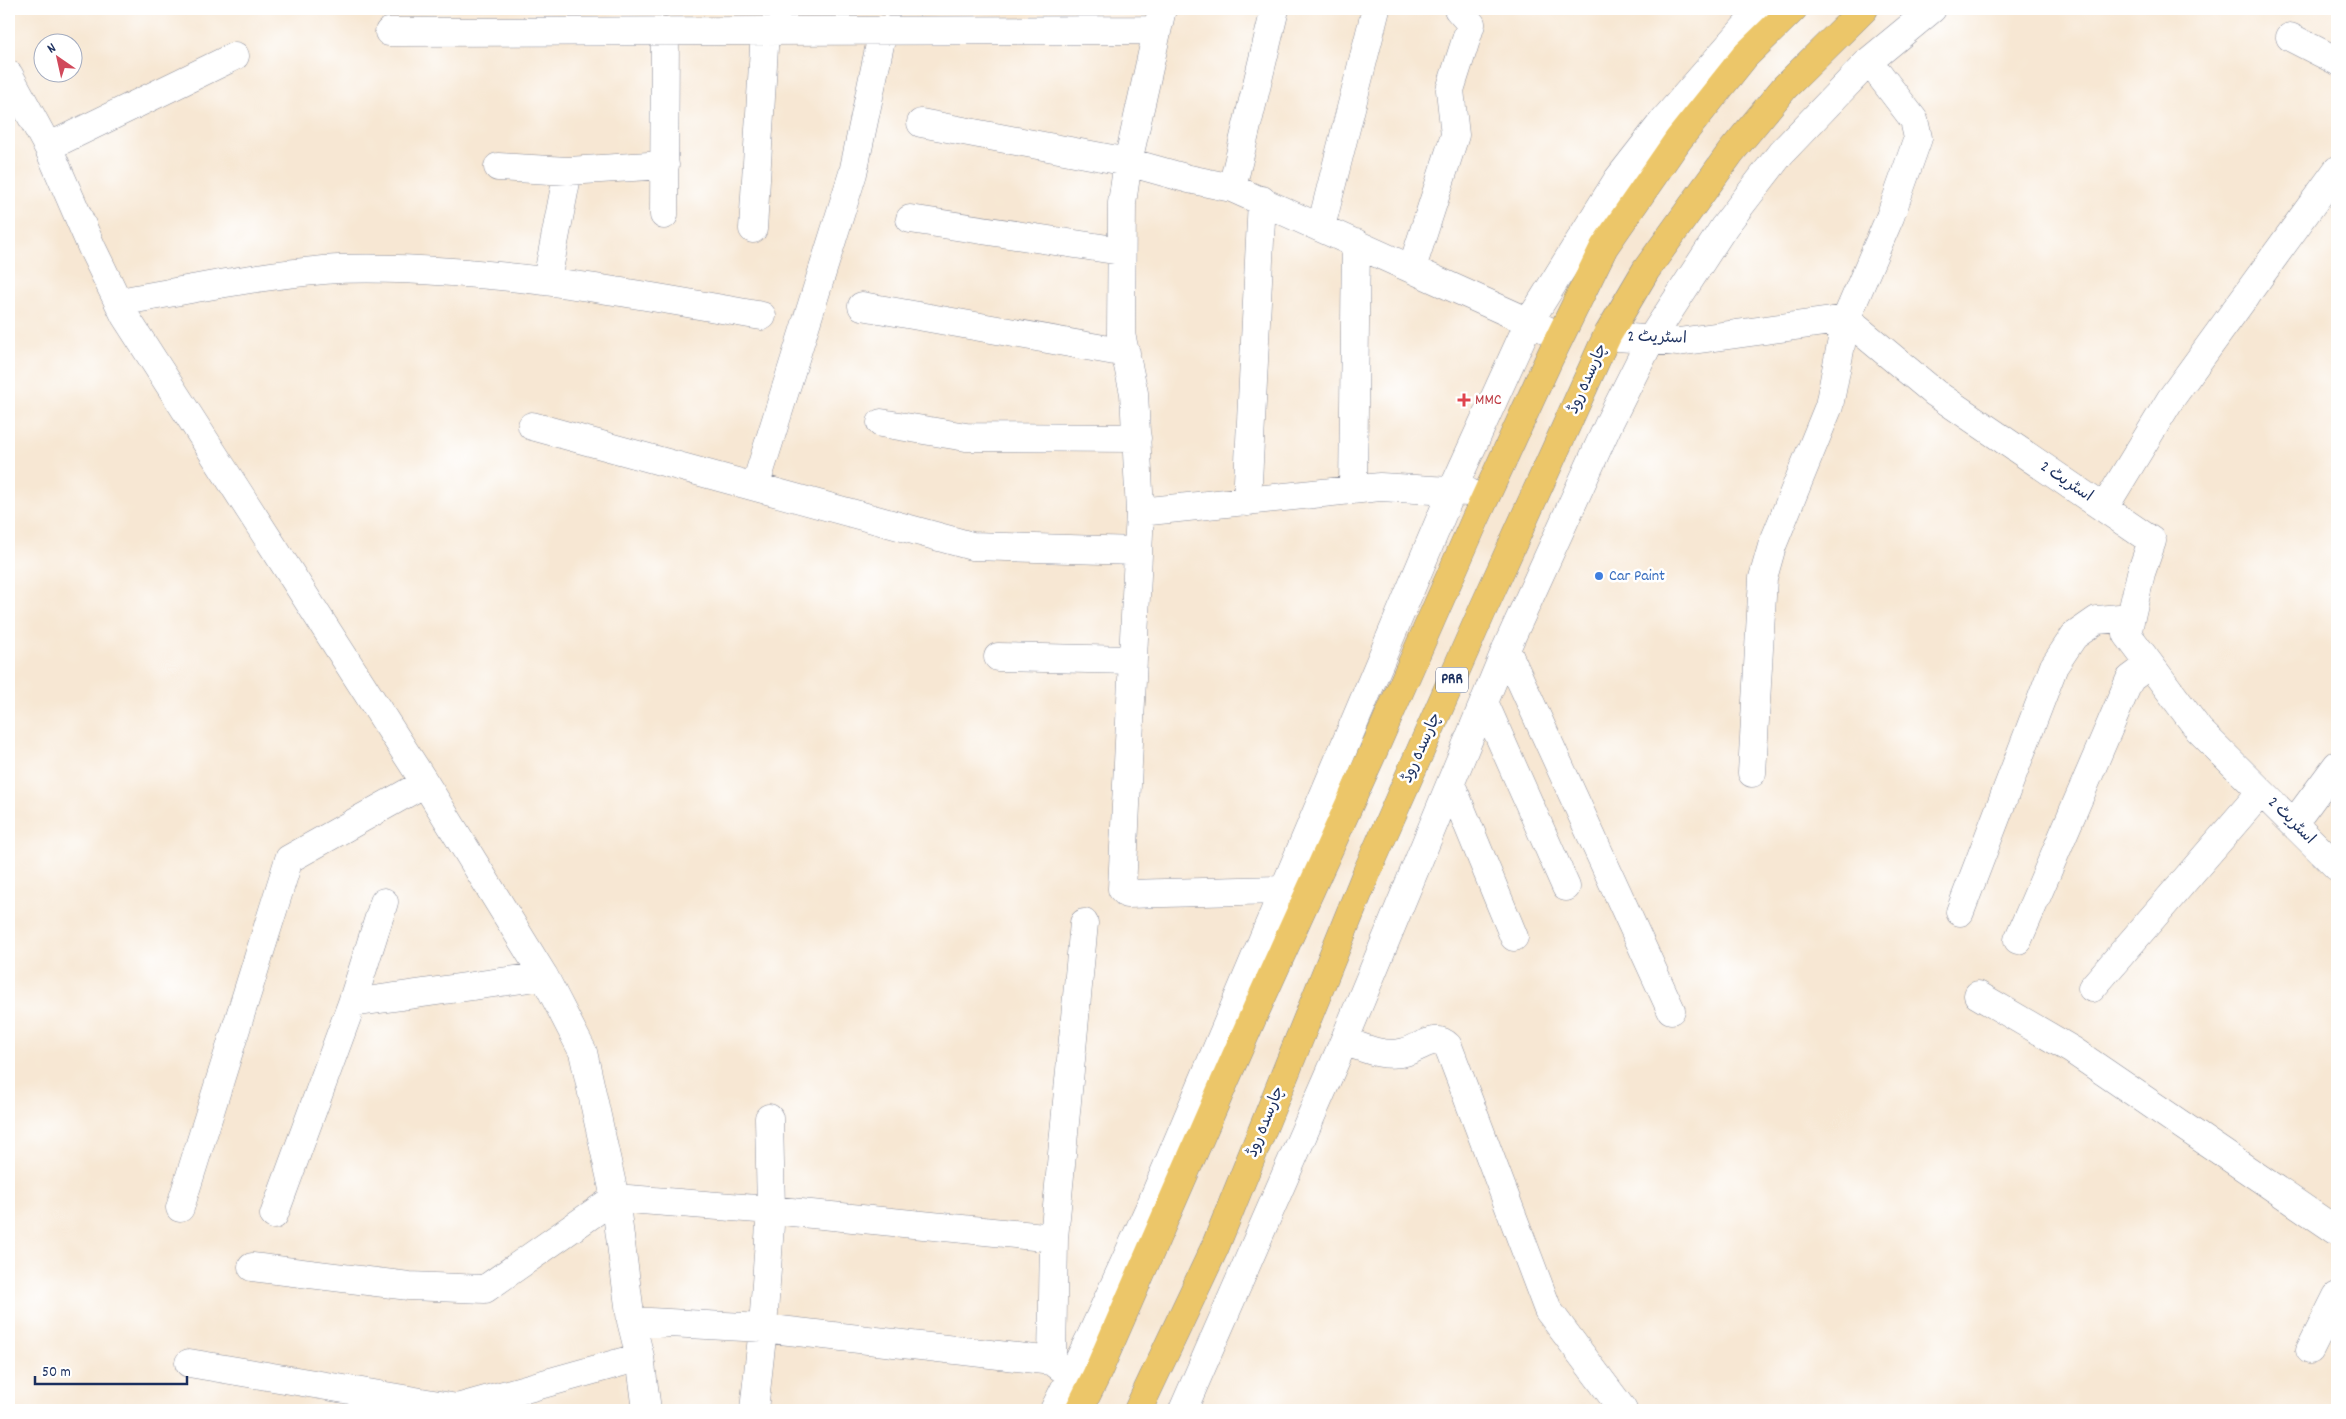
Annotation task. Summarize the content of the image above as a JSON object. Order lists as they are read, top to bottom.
{
  "streets": {
    "highway": ["چارسدہ روڈ", "PRR"],
    "street": ["اسٹریٹ 2"]
  },
  "crossings": [
    ["اسٹریٹ 2", "چارسدہ روڈ"]
  ],
  "places": {
    "health": ["MMC"],
    "other": ["Car Paint"]
  },
  "scale_bar": "50 m",
  "north": "top left"
}
